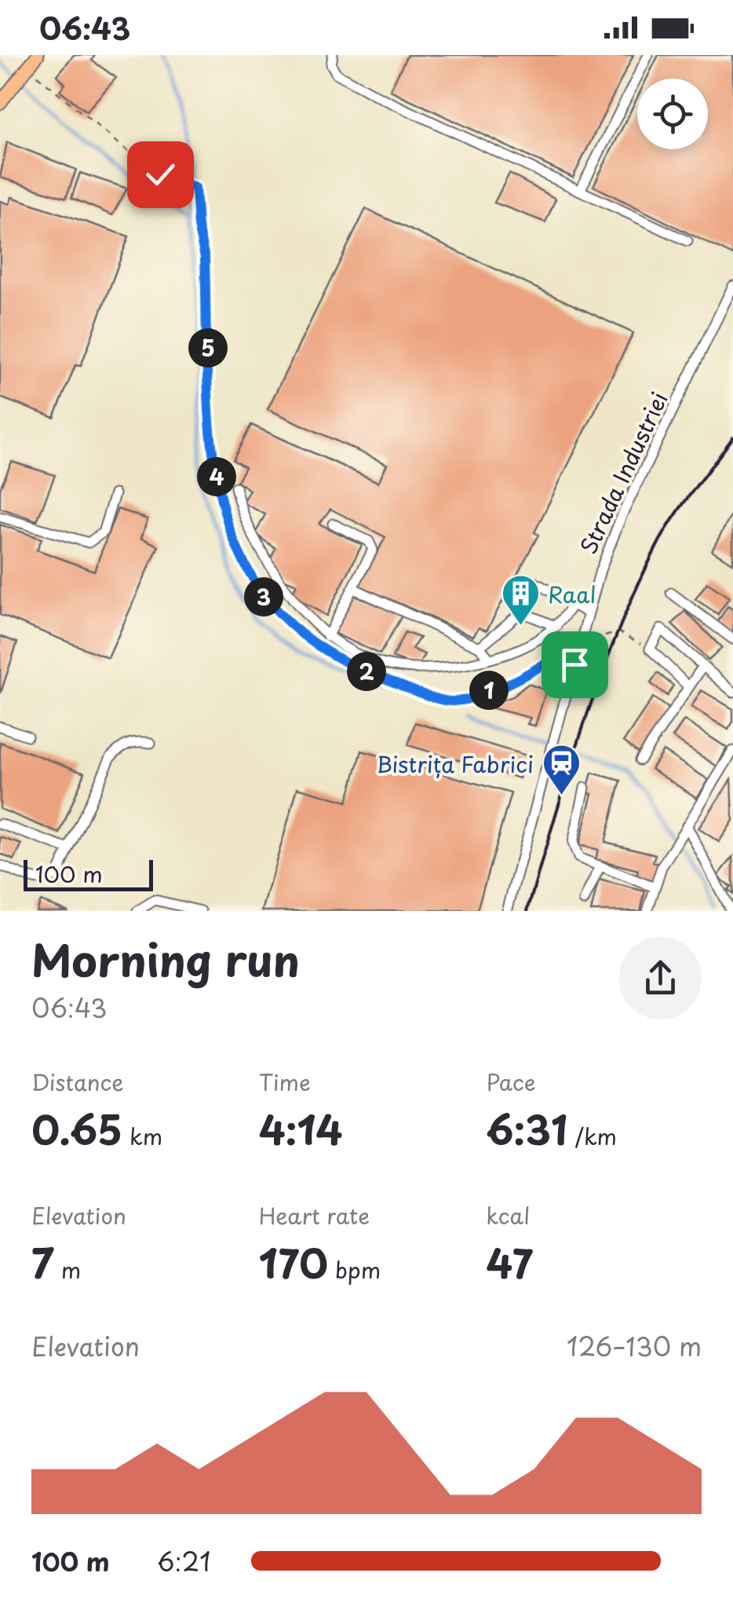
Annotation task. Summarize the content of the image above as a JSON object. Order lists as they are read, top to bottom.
{
  "streets": {
    "street": ["Strada Industriei"]
  },
  "places": {
    "building": ["Raal"],
    "station": ["Bistrița Fabrici"]
  },
  "scale_bar": "100 m",
  "page": {
    "status": "06:43",
    "pins": [
      "5",
      "4",
      "3",
      "2",
      "1"
    ],
    "scale": "100 m",
    "heading": ["Morning run", "06:43"],
    "stats": [
      ["Distance", "0.65 km"],
      ["Time", "4:14"],
      ["Pace", "6:31 /km"],
      ["Elevation", "7 m"],
      ["Heart rate", "170 bpm"],
      ["kcal", "47"]
    ],
    "chart": ["Elevation", "126–130 m"],
    "list": [
      {
        "name": "100 m",
        "note": "6:21"
      }
    ]
  }
}
